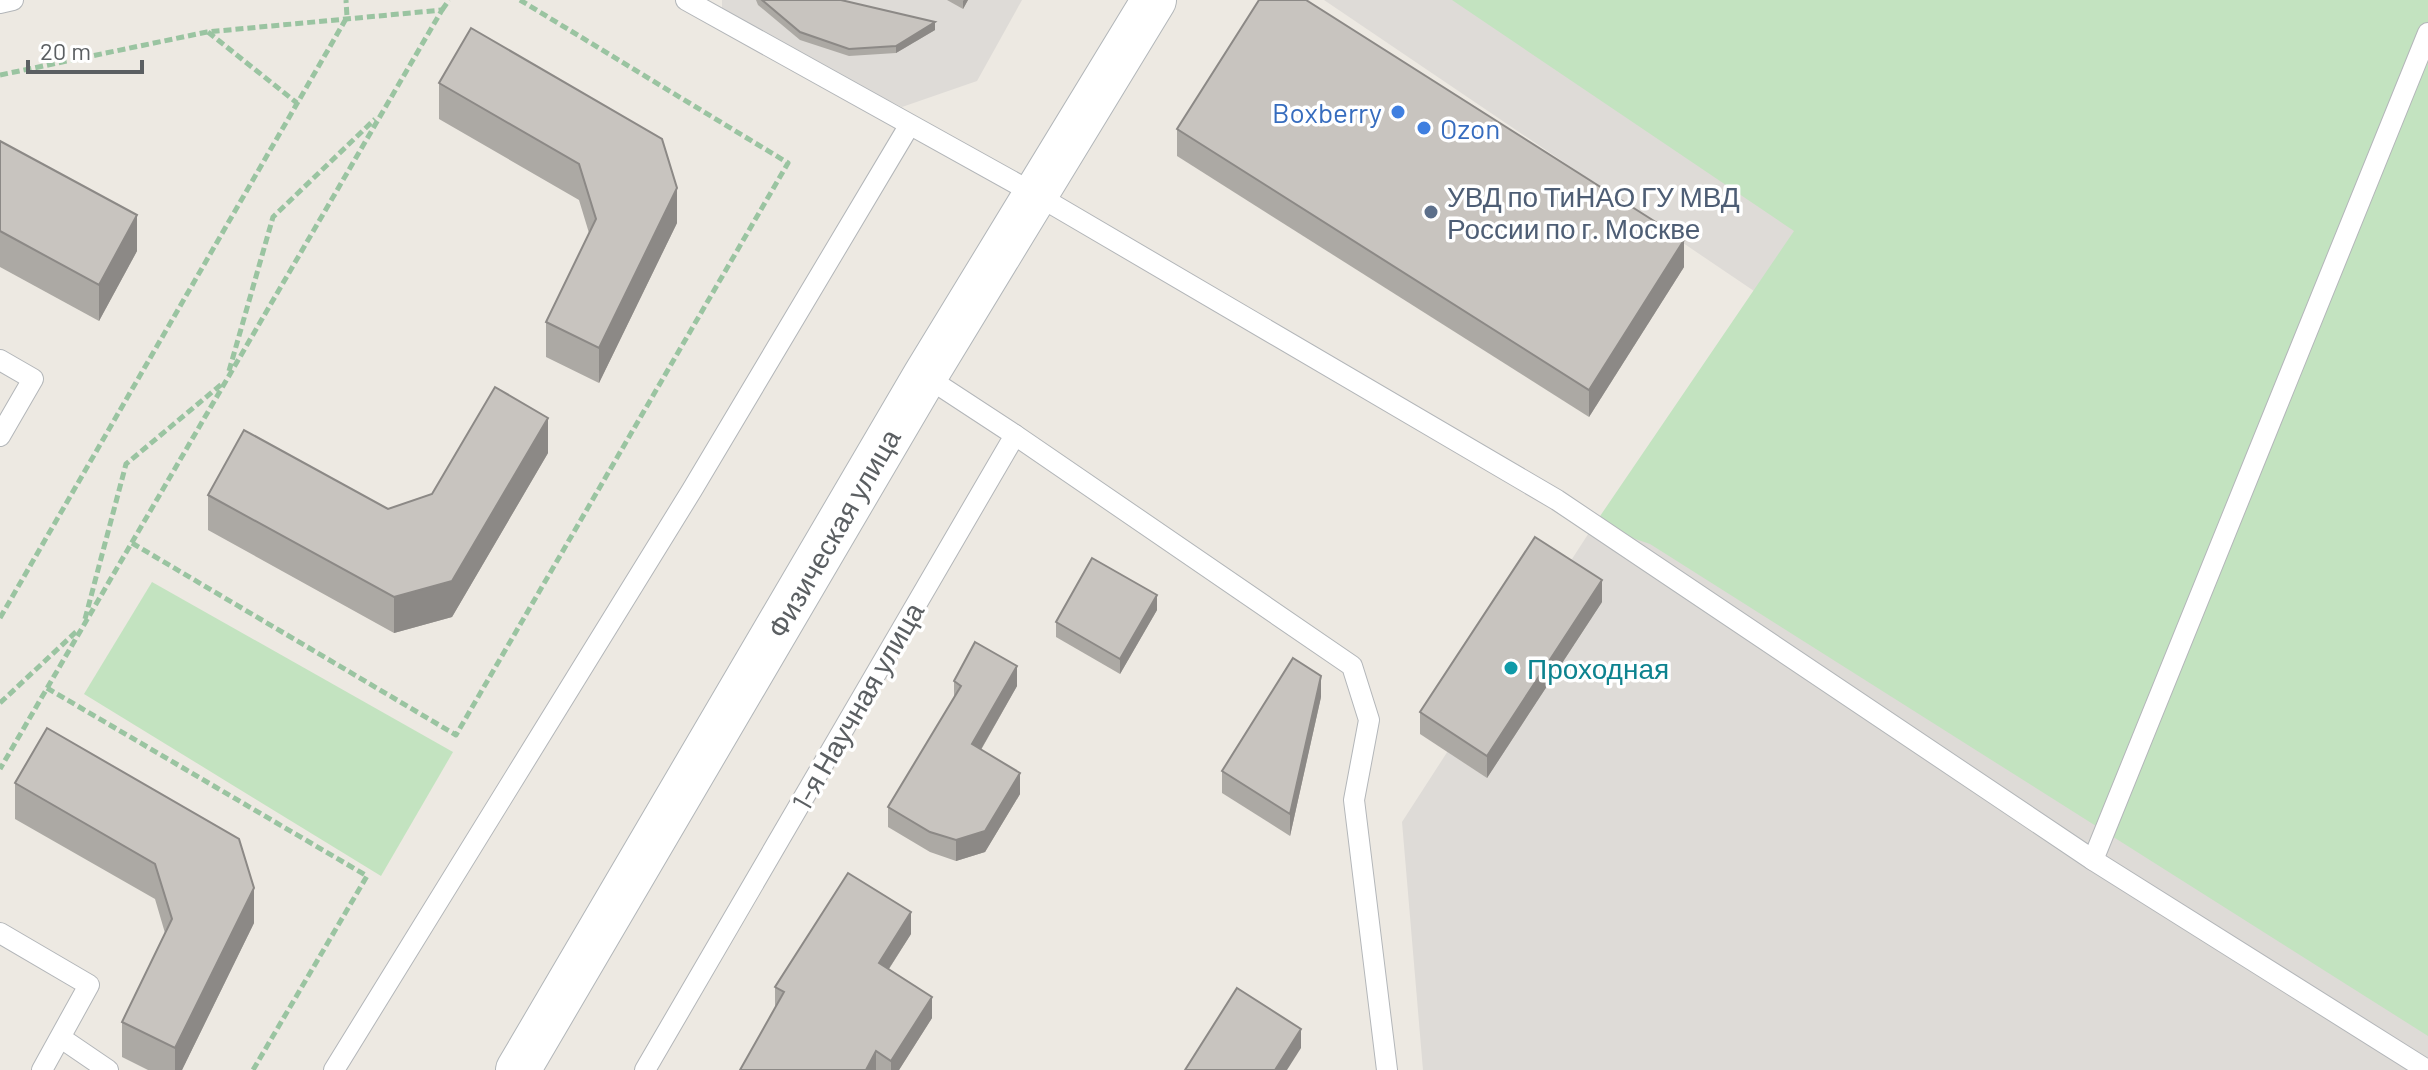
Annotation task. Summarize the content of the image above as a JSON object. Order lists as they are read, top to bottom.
{
  "streets": {
    "street": ["Физическая улица"],
    "lane": ["1-я Научная улица"]
  },
  "places": [
    "Boxberry",
    "Ozon",
    "УВД по ТиНАО ГУ МВД России по г. Москве",
    "Проходная"
  ],
  "scale_bar": "20 m"
}
